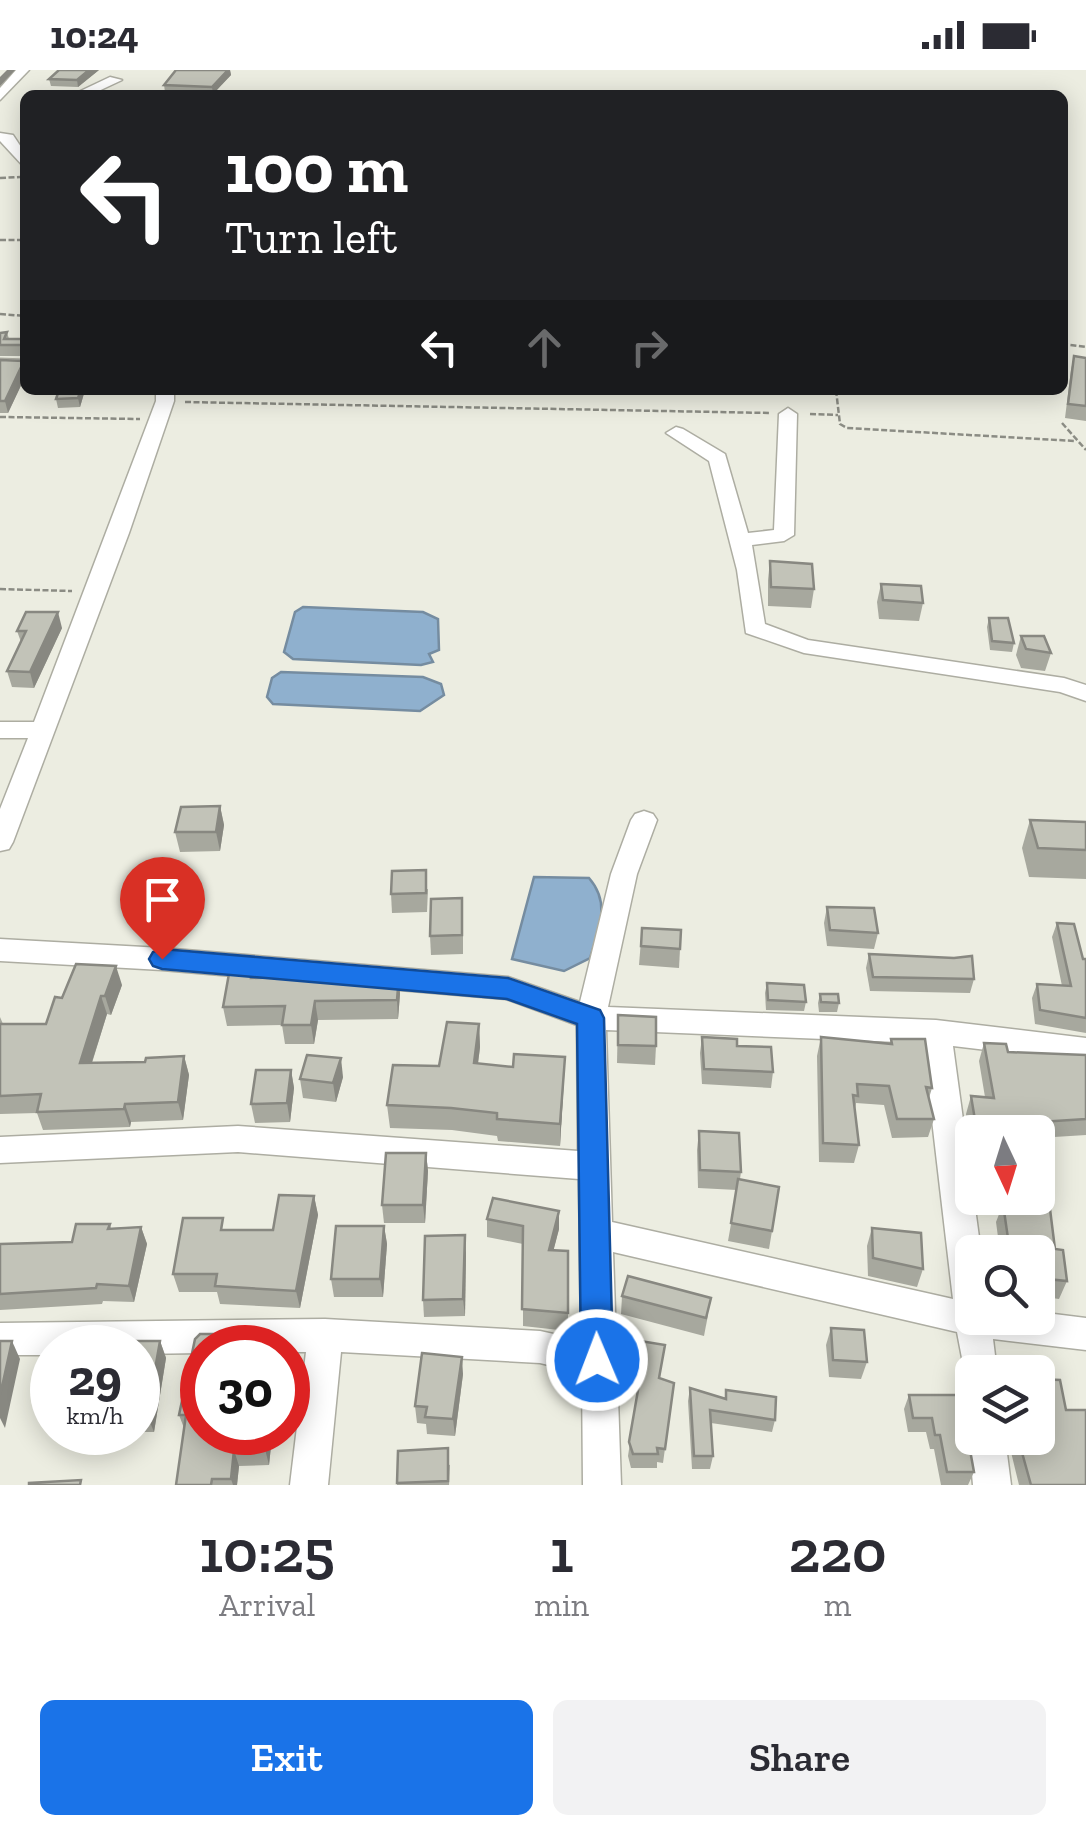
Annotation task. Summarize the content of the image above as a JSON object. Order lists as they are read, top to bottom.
{
  "north": "bottom",
  "page": {
    "status": "10:24",
    "turn": ["100 m", "Turn left"],
    "speed": "29 km/h",
    "limit": "30",
    "eta": [
      "10:25",
      "Arrival",
      "1",
      "min",
      "220",
      "m"
    ],
    "buttons": ["Exit", "Share"]
  }
}
